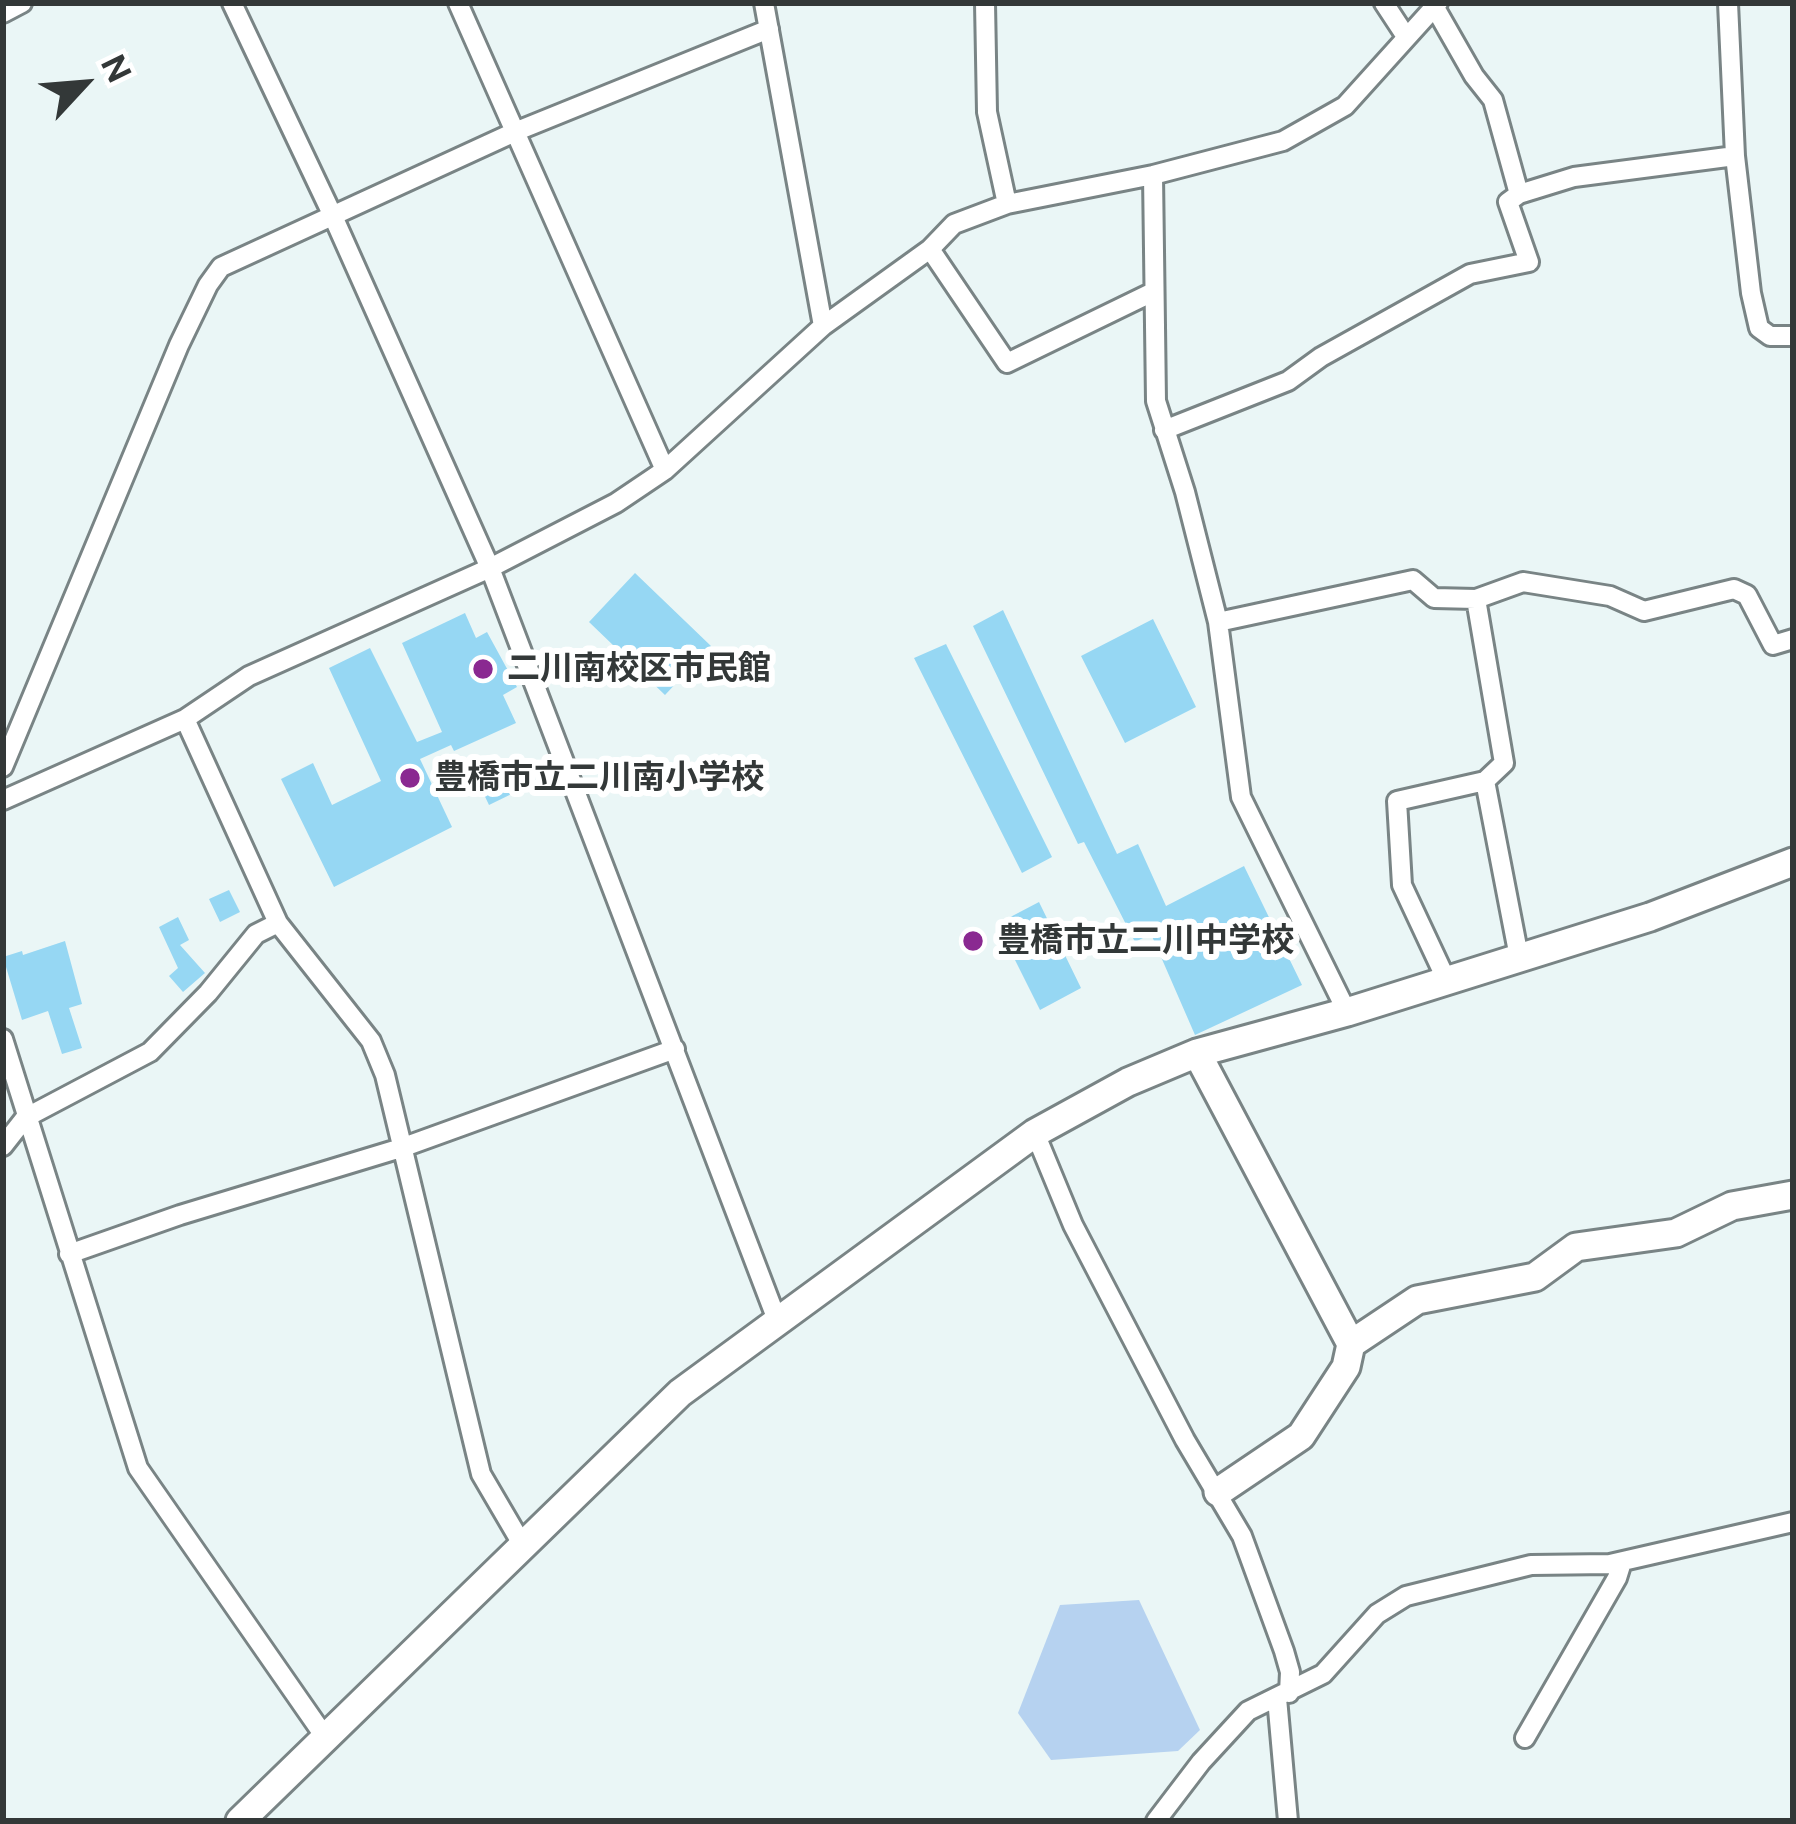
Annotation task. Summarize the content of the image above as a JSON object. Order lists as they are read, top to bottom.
{
  "places": ["二川南校区市民館", "豊橋市立二川南小学校", "豊橋市立二川中学校"],
  "north": "top right"
}
